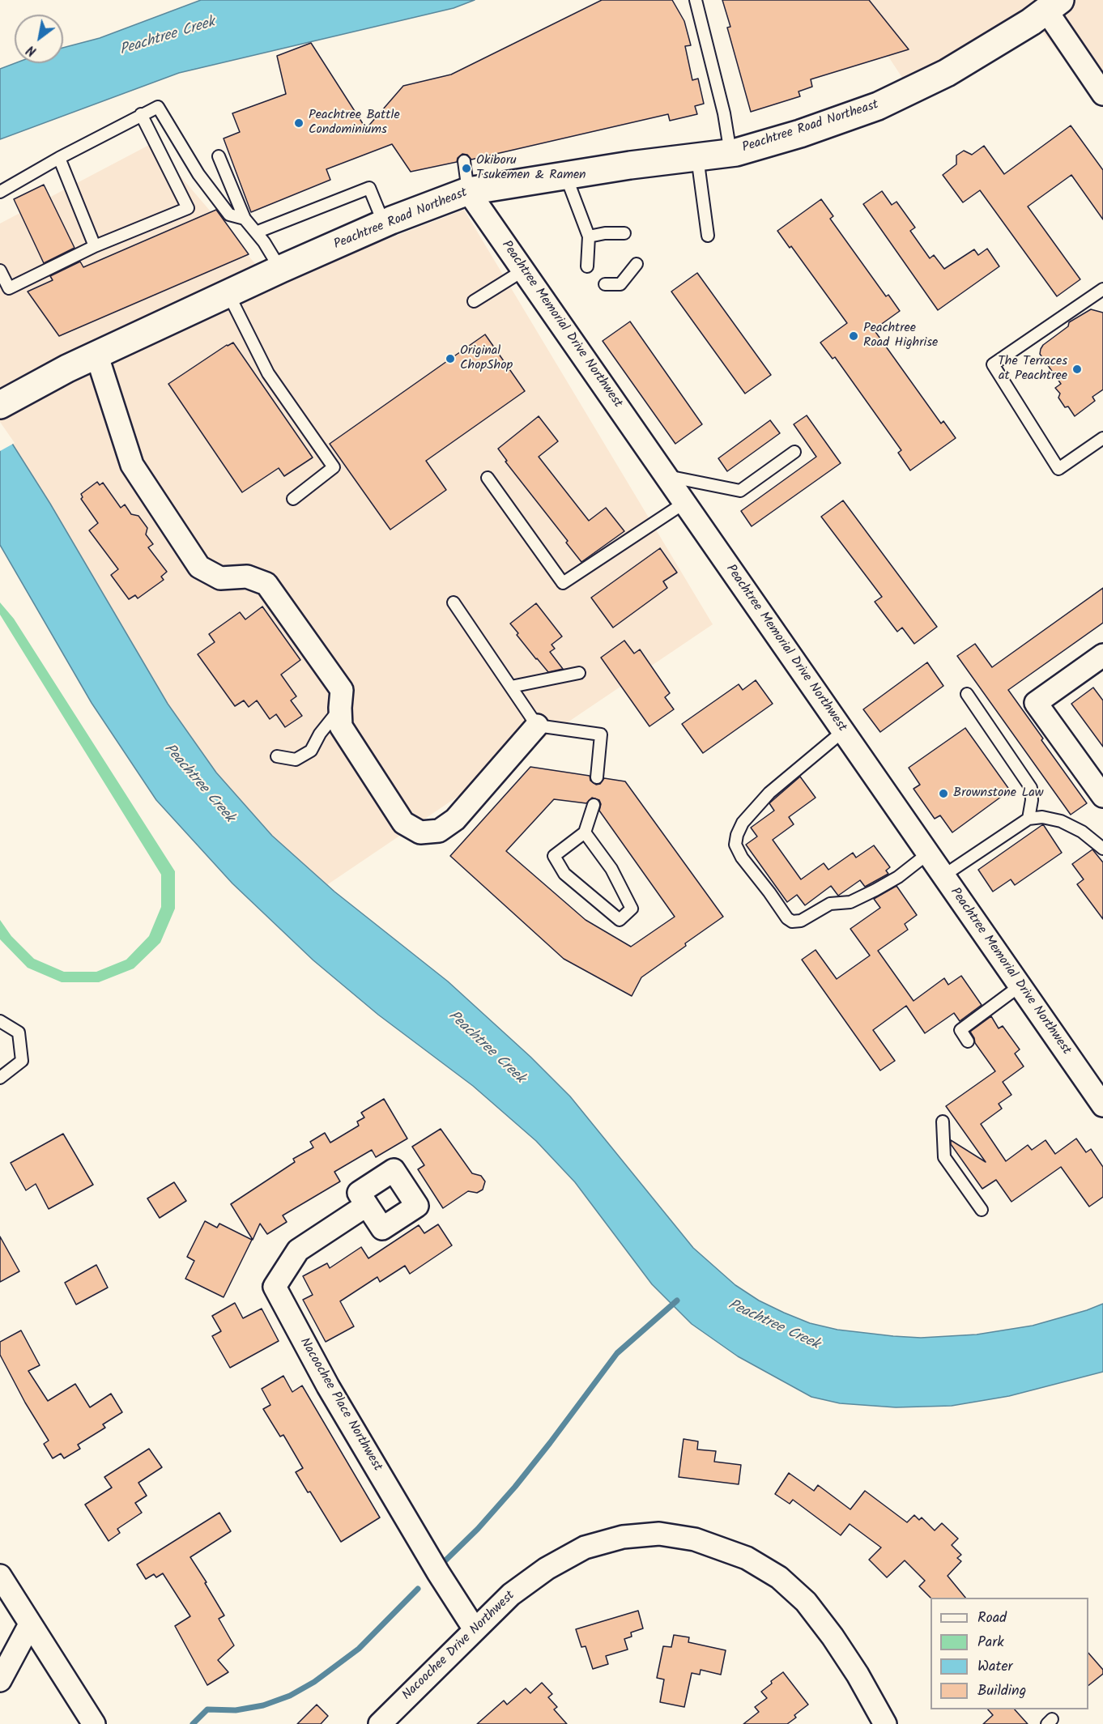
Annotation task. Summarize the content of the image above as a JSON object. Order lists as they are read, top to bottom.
{
  "streets": {
    "highway": ["Peachtree Road Northeast"],
    "street": ["Peachtree Memorial Drive Northwest", "Nacoochee Place Northwest", "Nacoochee Drive Northwest"]
  },
  "crossings": [
    ["Peachtree Road Northeast", "Peachtree Memorial Drive Northwest"],
    ["Nacoochee Place Northwest", "Nacoochee Drive Northwest"]
  ],
  "water": ["Peachtree Creek"],
  "places": [
    "Peachtree Battle Condominiums",
    "Okiboru Tsukemen & Ramen",
    "Peachtree Road Highrise",
    "Original ChopShop",
    "The Terraces at Peachtree",
    "Brownstone Law"
  ],
  "legend": [
    "Road",
    "Park",
    "Water",
    "Building"
  ],
  "north": "bottom left"
}
